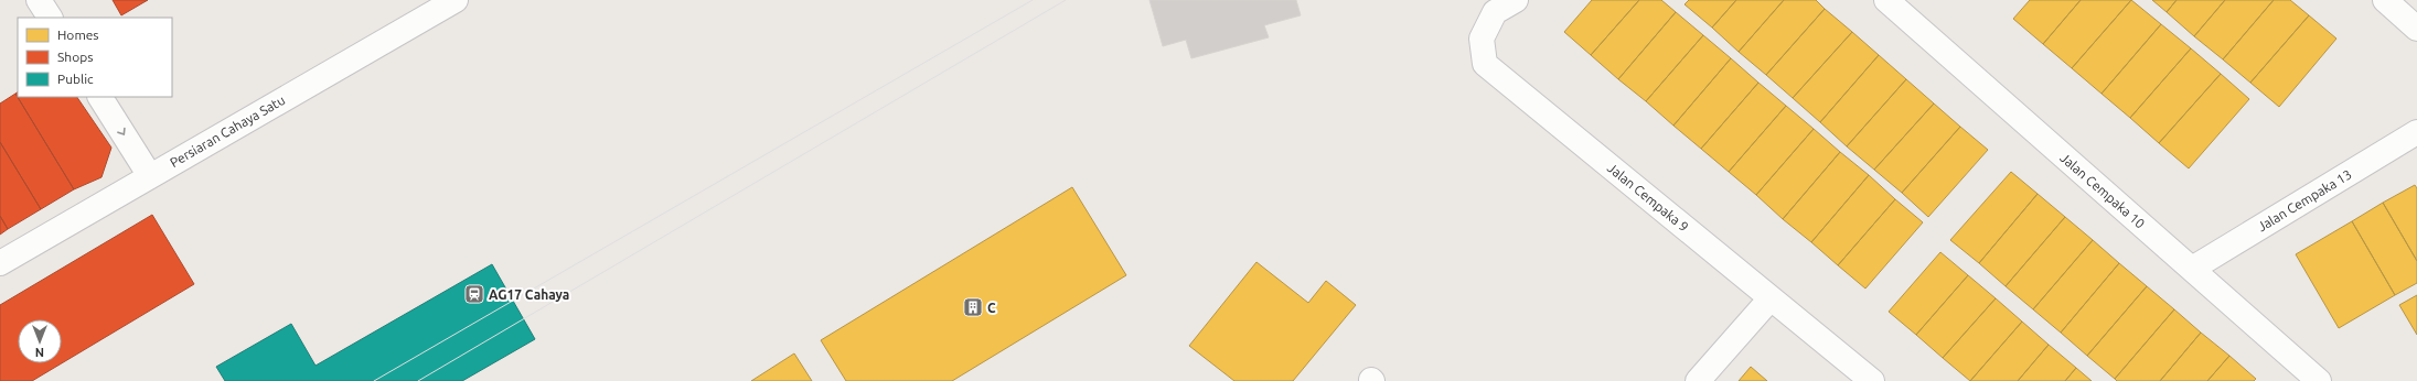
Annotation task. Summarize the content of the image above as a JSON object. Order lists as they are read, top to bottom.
{
  "streets": {
    "street": [
      "Persiaran Cahaya Satu",
      "Jalan Cempaka 10",
      "Jalan Cempaka 9",
      "Jalan Cempaka 13"
    ]
  },
  "crossings": [
    ["Jalan Cempaka 10", "Jalan Cempaka 13"]
  ],
  "places": {
    "station": ["AG17 Cahaya"],
    "building": ["C"]
  },
  "legend": ["Homes", "Shops", "Public"],
  "north": "bottom"
}
